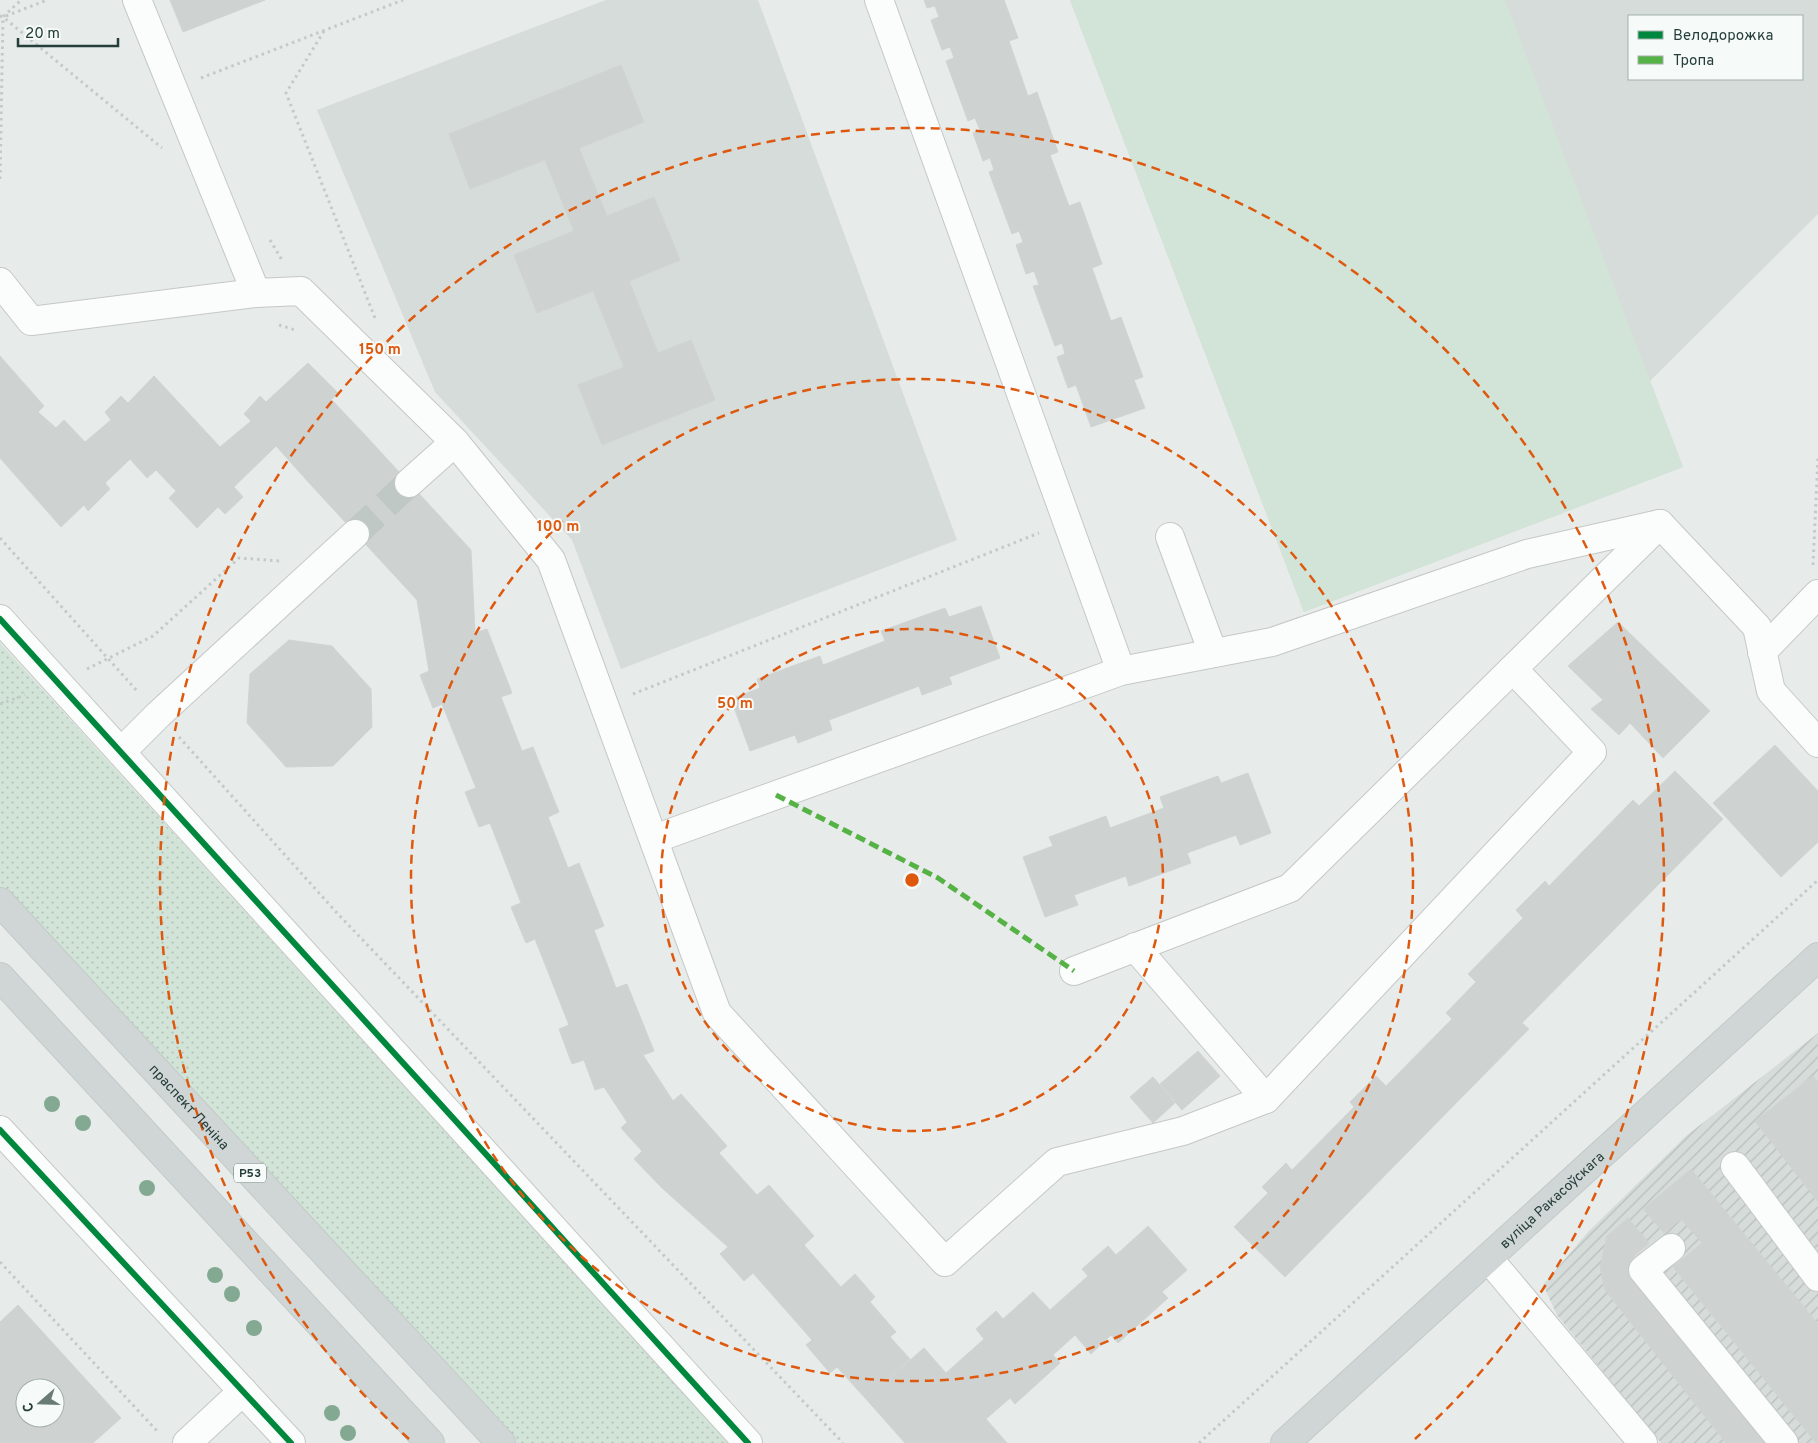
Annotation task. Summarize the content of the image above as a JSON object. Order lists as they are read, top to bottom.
{
  "streets": {
    "main road": ["праспект Леніна", "Р53", "вуліца Ракасоўскага"]
  },
  "legend": ["Велодорожка", "Тропа"],
  "scale_bar": "20 m",
  "north": "left",
  "rings": ["150 m", "100 m", "50 m"]
}
